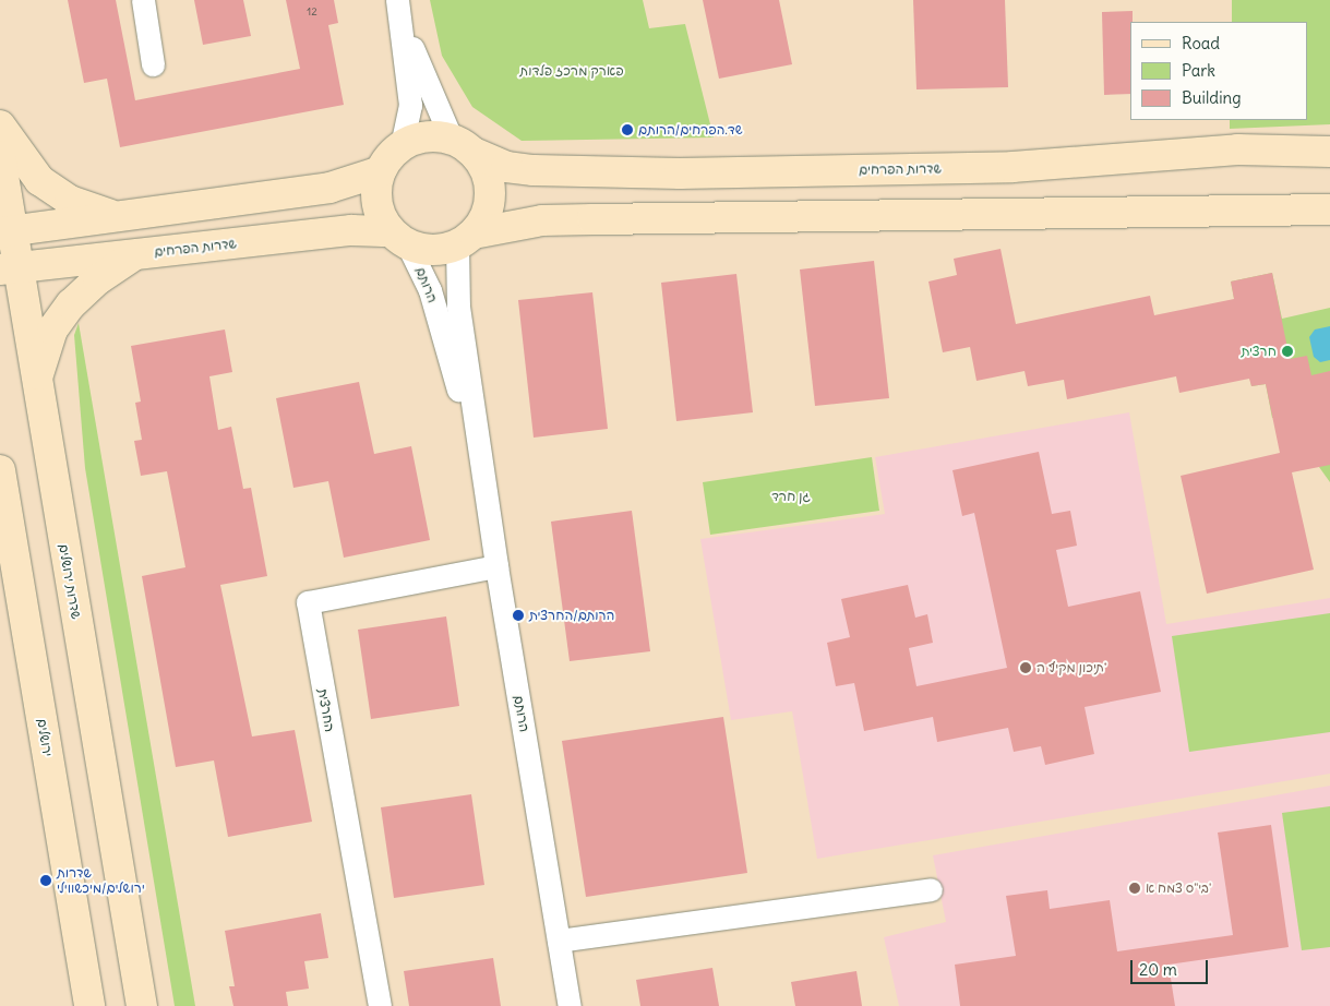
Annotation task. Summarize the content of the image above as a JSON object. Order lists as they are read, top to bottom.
{
  "streets": {
    "street": [
      "שדרות הפרחים",
      "הרותם",
      "שדרות ירושלים",
      "החרצית",
      "ירושלים"
    ]
  },
  "crossings": [
    ["שדרות הפרחים", "הרותם"],
    ["שדרות הפרחים", "שדרות ירושלים"],
    ["הרותם", "החרצית"]
  ],
  "parks": ["פארק מרכז פלדות", "גן חרד"],
  "places": [
    "שד.הפרחים/הרותם",
    "חרצית",
    "הרותם/החרצית",
    "תיכון מקיף ה'",
    "שדרות ירושלים/מיכשווילי",
    "בי\"ס צמח א'"
  ],
  "house_numbers": ["12"],
  "legend": ["Road", "Park", "Building"],
  "scale_bar": "20 m"
}
